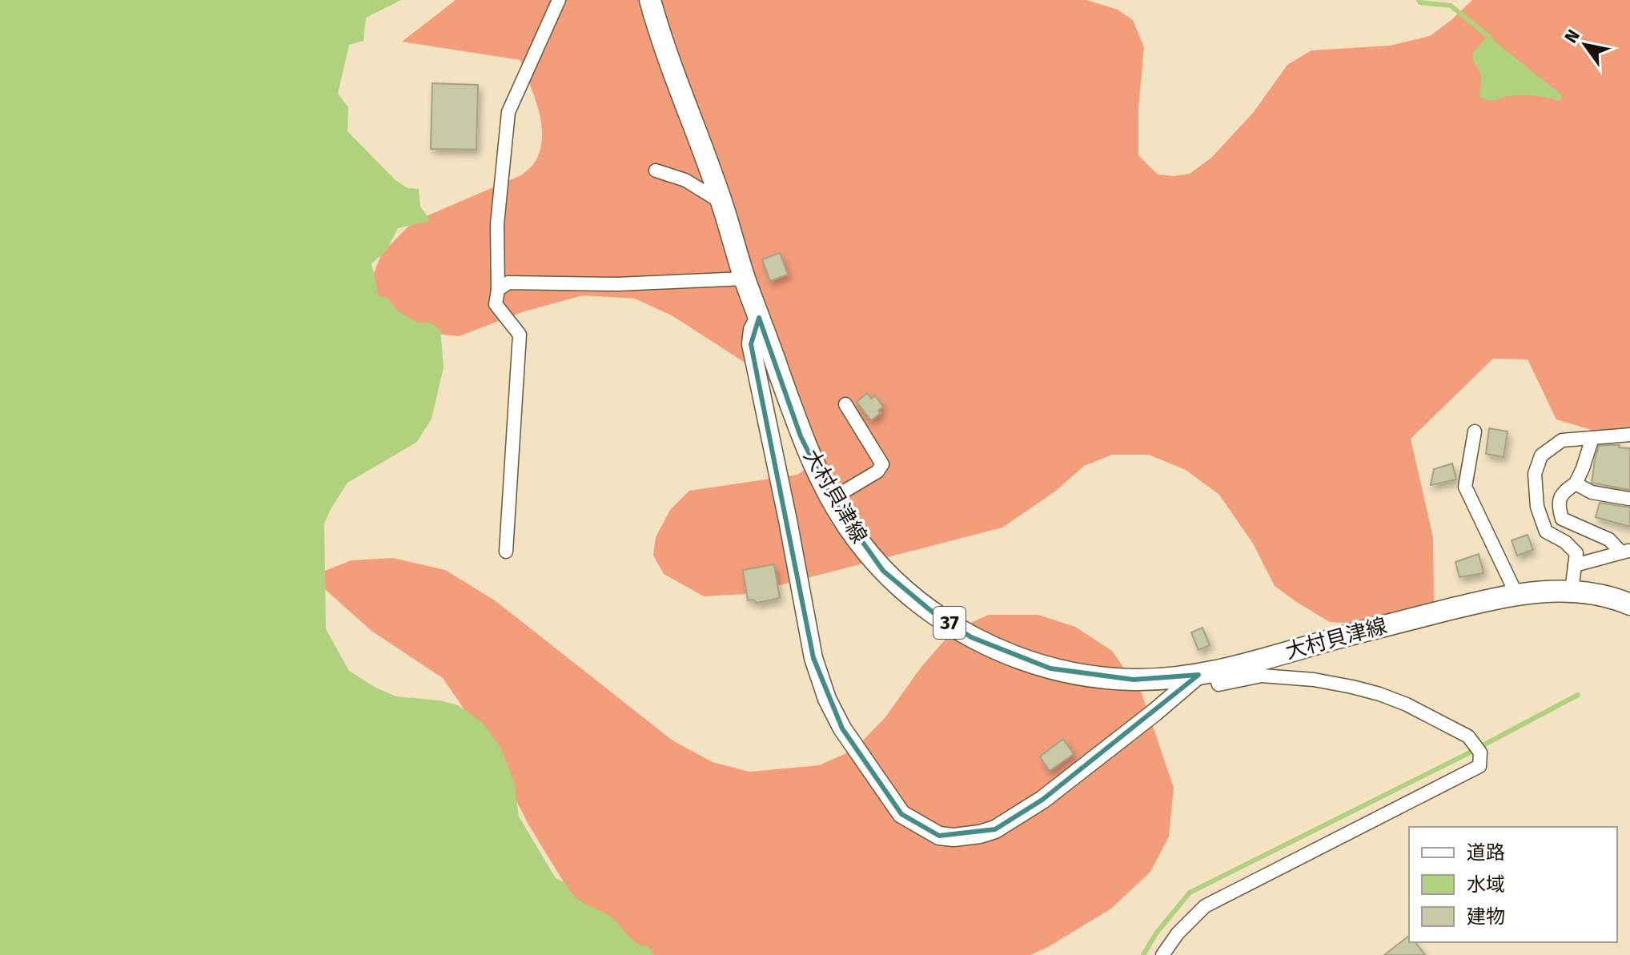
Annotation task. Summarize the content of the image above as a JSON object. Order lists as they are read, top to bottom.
{
  "streets": {
    "main road": ["大村貝津線", "37"]
  },
  "legend": ["道路", "水域", "建物"],
  "north": "top left"
}
